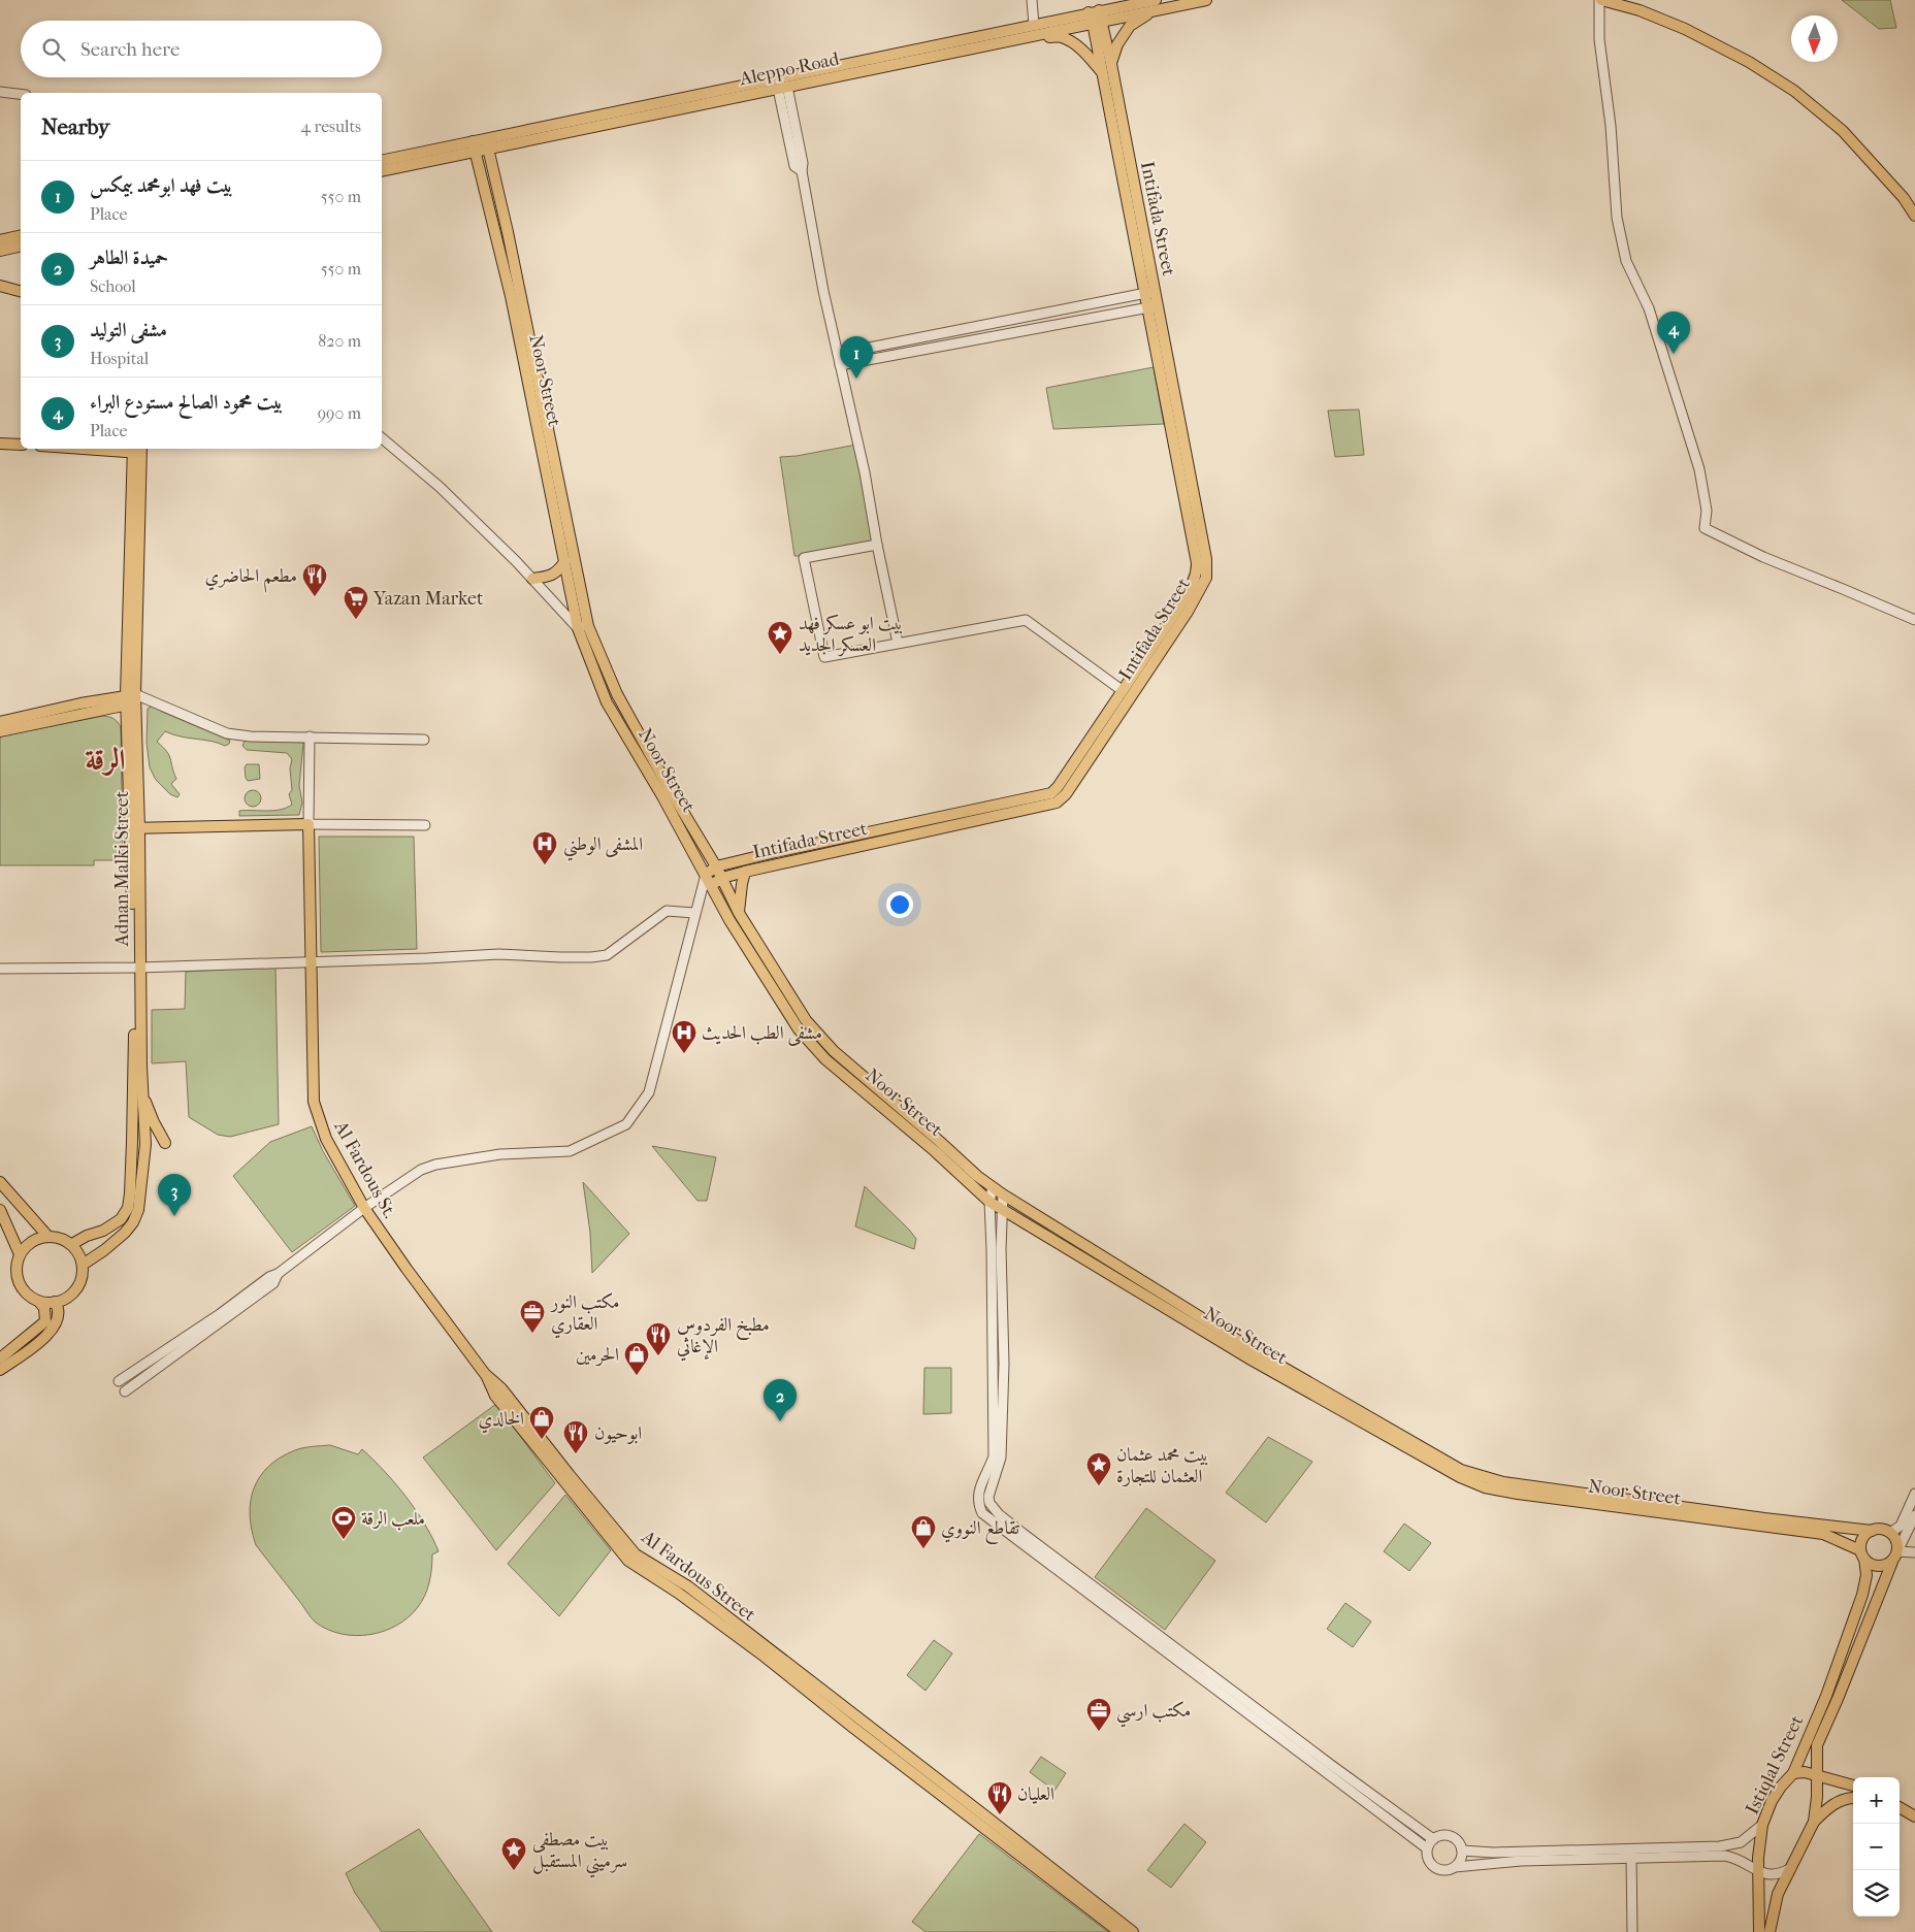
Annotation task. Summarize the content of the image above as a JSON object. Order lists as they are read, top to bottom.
{
  "streets": {
    "main road": [
      "Aleppo Road",
      "Intifada Street",
      "Noor Street",
      "Adnan Malki Street",
      "Al Fardous St.",
      "Al Fardous Street",
      "Istiqlal Street"
    ]
  },
  "crossings": [
    ["Aleppo Road", "Intifada Street"],
    ["Aleppo Road", "Noor Street"],
    ["Intifada Street", "Noor Street"],
    ["Noor Street", "Istiqlal Street"],
    ["Al Fardous St.", "Al Fardous Street"]
  ],
  "districts": ["الرقة"],
  "places": {
    "restaurant": [
      "مطعم الحاضري",
      "مطبخ الفردوس الإغاثي",
      "ابوحيون",
      "العليان"
    ],
    "supermarket": ["Yazan Market"],
    "place": ["بيت ابو عسكر فهد العسكر الجديد", "بيت محمد عثمان العثمان للتجارة", "بيت مصطفى سرميني المستقبل"],
    "hospital": ["المشفى الوطني", "مشفى الطب الحديث"],
    "office": ["مكتب النور العقاري", "مكتب ارسي"],
    "shop": ["الحرمين", "الخالدي", "تقاطع النووي"],
    "sports": ["ملعب الرقة"]
  },
  "north": "bottom",
  "page": {
    "search": "Search here",
    "heading": ["Nearby", "4 results"],
    "list": [
      {
        "mark": "1",
        "name": "بيت فهد ابومحمد بيمكس",
        "note": "Place",
        "value": "550 m"
      },
      {
        "mark": "2",
        "name": "حميدة الطاهر",
        "note": "School",
        "value": "550 m"
      },
      {
        "mark": "3",
        "name": "مشفى التوليد",
        "note": "Hospital",
        "value": "820 m"
      },
      {
        "mark": "4",
        "name": "بيت محمود الصالح مستودع البراء",
        "note": "Place",
        "value": "990 m"
      }
    ],
    "pins": [
      "4",
      "1",
      "3",
      "2"
    ],
    "map_buttons": ["+", "−"]
  }
}
